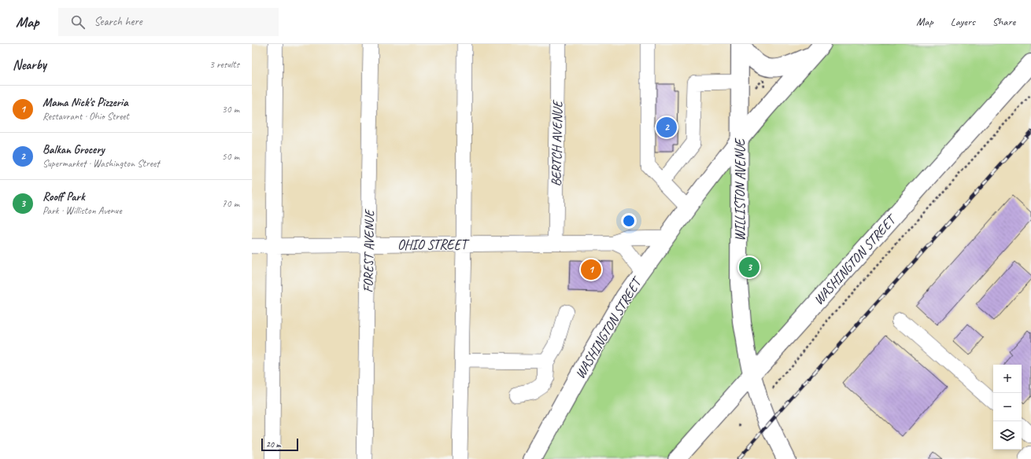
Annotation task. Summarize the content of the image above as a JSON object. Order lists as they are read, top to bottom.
{
  "streets": {
    "main road": ["WILLISTON AVENUE", "WASHINGTON STREET"],
    "street": ["BERTCH AVENUE", "OHIO STREET", "FOREST AVENUE"]
  },
  "crossings": [
    ["BERTCH AVENUE", "OHIO STREET"],
    ["WILLISTON AVENUE", "WASHINGTON STREET"],
    ["OHIO STREET", "FOREST AVENUE"],
    ["OHIO STREET", "WASHINGTON STREET"]
  ],
  "scale_bar": "20 m",
  "page": {
    "header": "Map",
    "search": "Search here",
    "nav": ["Map", "Layers", "Share"],
    "heading": ["Nearby", "3 results"],
    "list": [
      {
        "mark": "1",
        "name": "Mama Nick's Pizzeria",
        "note": "Restaurant · Ohio Street",
        "value": "30 m"
      },
      {
        "mark": "2",
        "name": "Balkan Grocery",
        "note": "Supermarket · Washington Street",
        "value": "50 m"
      },
      {
        "mark": "3",
        "name": "Rooff Park",
        "note": "Park · Williston Avenue",
        "value": "70 m"
      }
    ],
    "pins": ["2", "3", "1"],
    "map_buttons": ["+", "−"],
    "scale": "20 m"
  }
}
